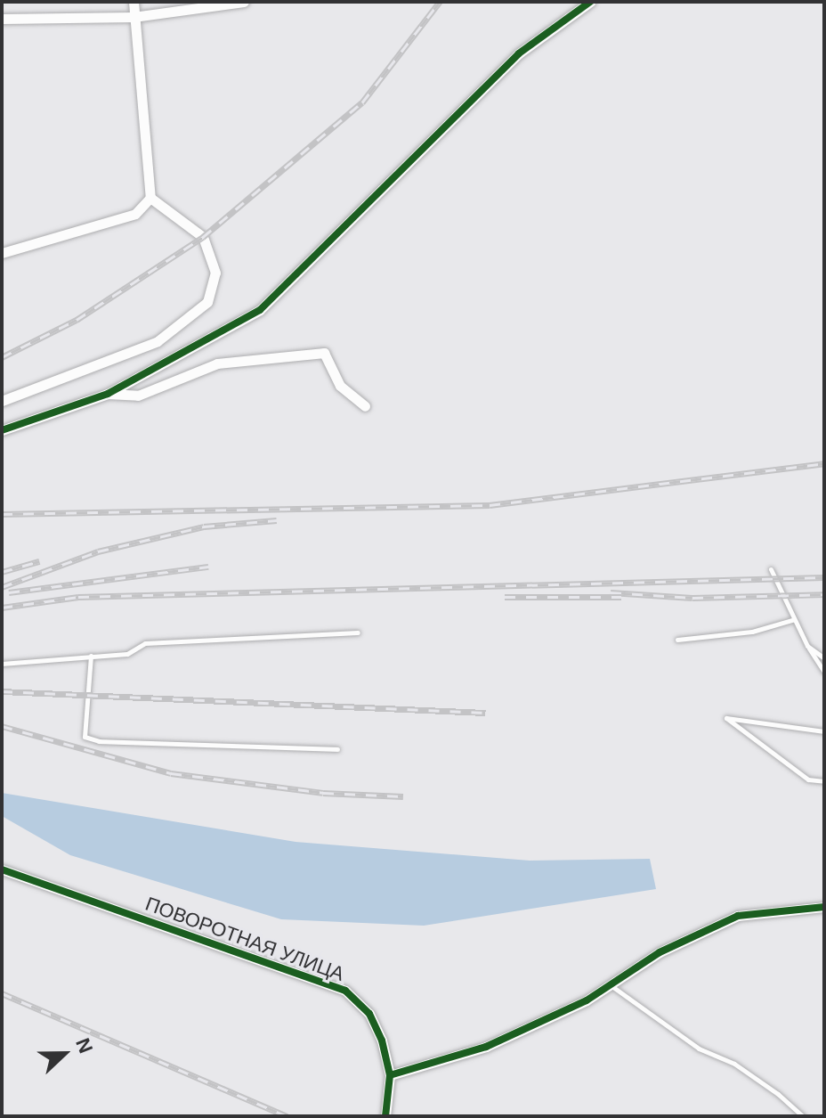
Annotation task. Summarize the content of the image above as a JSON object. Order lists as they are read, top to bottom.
{
  "streets": {
    "street": ["ПОВОРОТНАЯ УЛИЦА"]
  },
  "north": "right"
}
